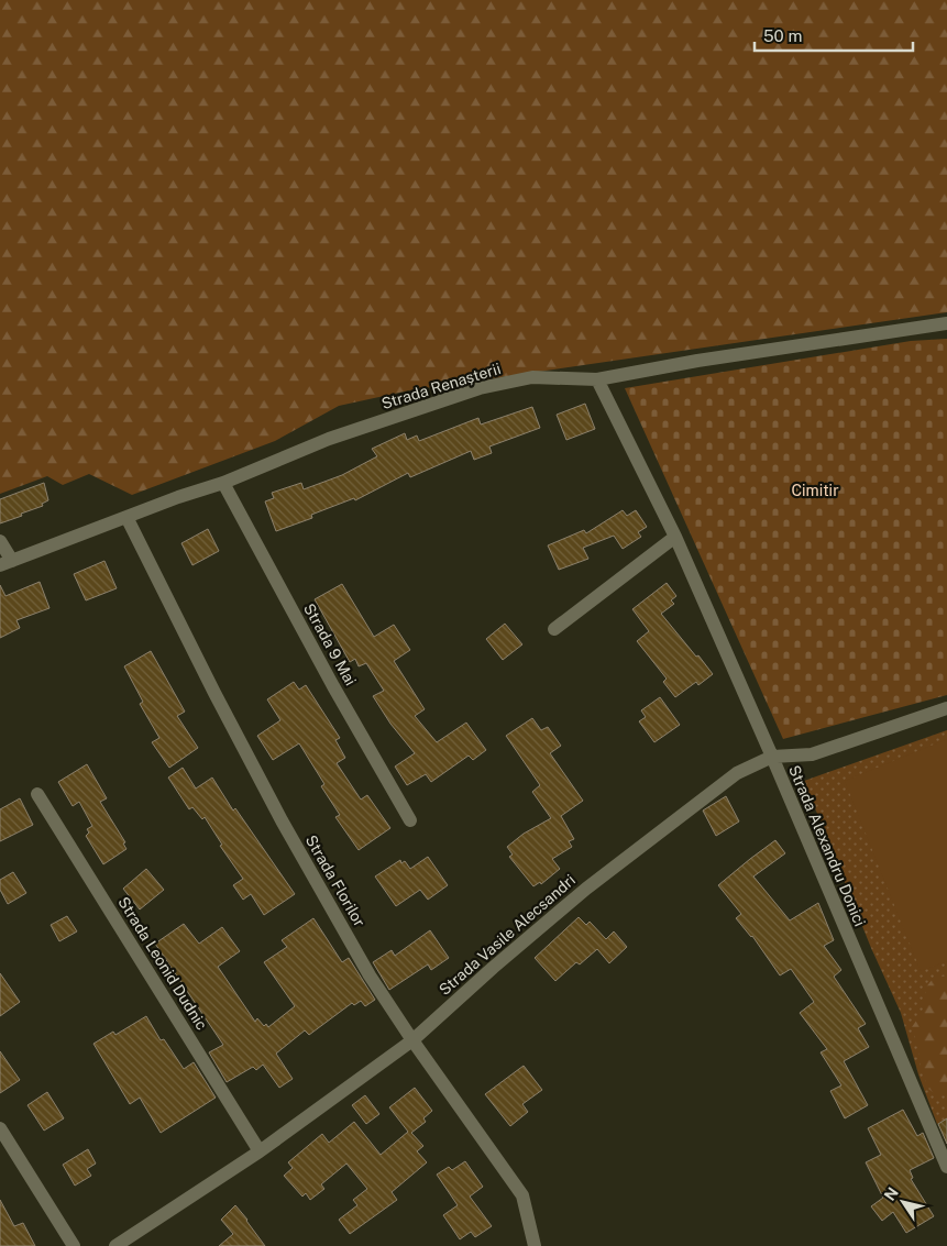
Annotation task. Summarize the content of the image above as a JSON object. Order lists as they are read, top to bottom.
{
  "streets": {
    "street": [
      "Strada Renașterii",
      "Strada 9 Mai",
      "Strada Alexandru Donici",
      "Strada Florilor",
      "Strada Vasile Alecsandri",
      "Strada Leonid Dudnic"
    ]
  },
  "crossings": [
    ["Strada Renașterii", "Strada 9 Mai"],
    ["Strada Renașterii", "Strada Alexandru Donici"],
    ["Strada Renașterii", "Strada Florilor"],
    ["Strada Alexandru Donici", "Strada Vasile Alecsandri"],
    ["Strada Florilor", "Strada Vasile Alecsandri"],
    ["Strada Vasile Alecsandri", "Strada Leonid Dudnic"]
  ],
  "parks": ["Cimitir"],
  "scale_bar": "50 m",
  "north": "top left"
}
